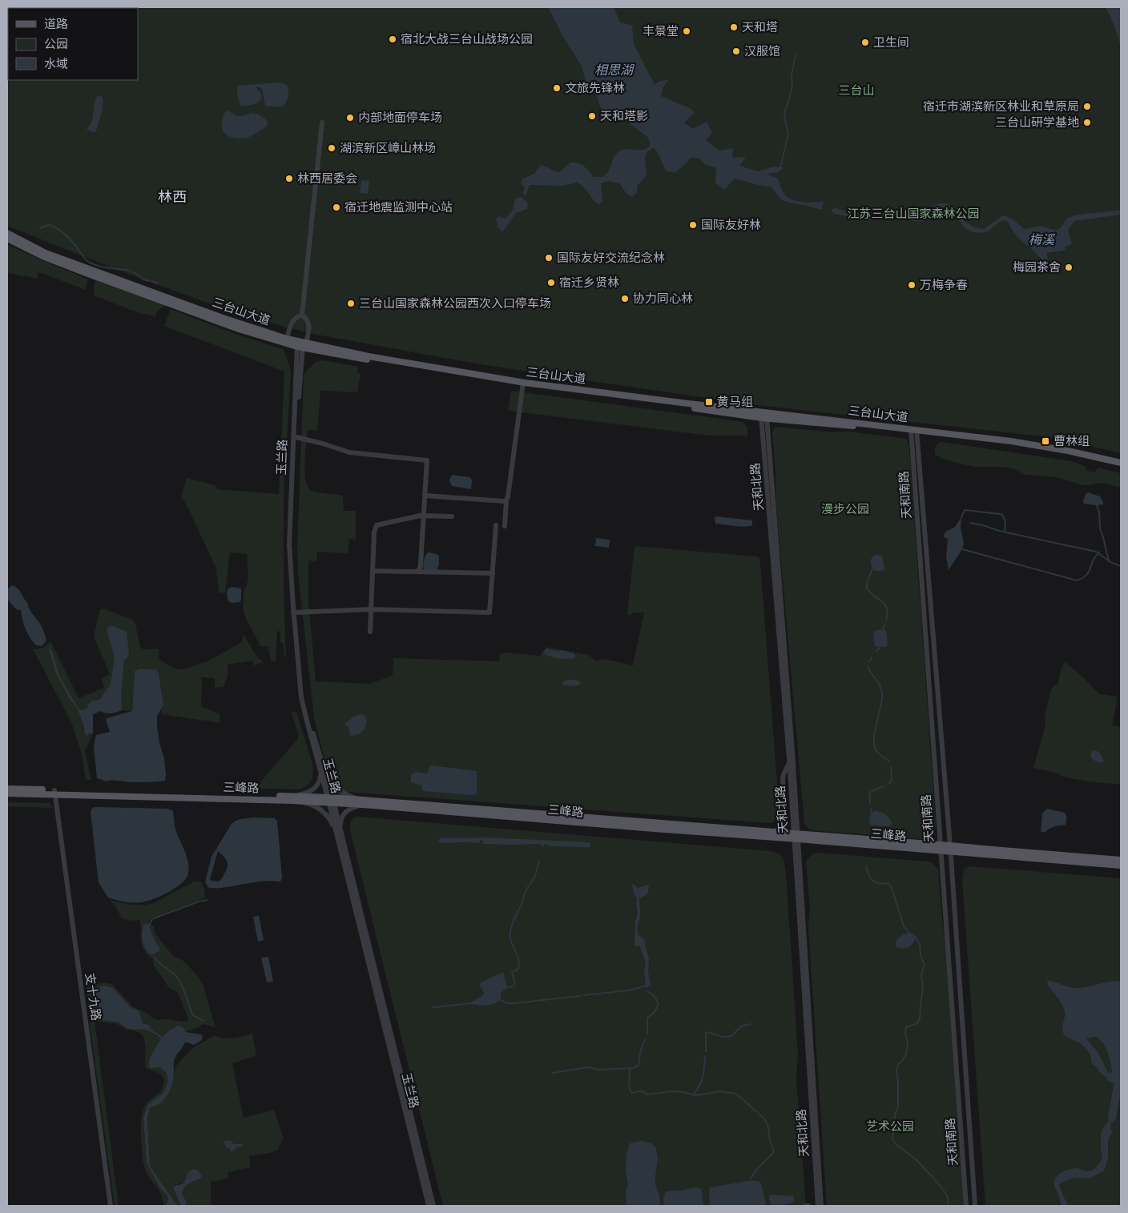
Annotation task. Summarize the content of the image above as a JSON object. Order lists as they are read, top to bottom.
{
  "streets": {
    "main road": ["三台山大道", "三峰路"],
    "street": [
      "玉兰路",
      "天和北路",
      "天和南路",
      "支十九路"
    ]
  },
  "crossings": [
    ["三台山大道", "玉兰路"],
    ["三台山大道", "天和北路"],
    ["三台山大道", "天和南路"],
    ["玉兰路", "三峰路"],
    ["天和北路", "三峰路"],
    ["天和南路", "三峰路"],
    ["三峰路", "支十九路"]
  ],
  "districts": ["林西"],
  "water": ["相思湖", "梅溪"],
  "parks": [
    "三台山",
    "江苏三台山国家森林公园",
    "漫步公园",
    "艺术公园"
  ],
  "places": {
    "other": [
      "天和塔",
      "丰景堂",
      "宿北大战三台山战场公园",
      "卫生间",
      "汉服馆",
      "文旅先锋林",
      "宿迁市湖滨新区林业和草原局",
      "天和塔影",
      "内部地面停车场",
      "三台山研学基地",
      "湖滨新区嶂山林场",
      "林西居委会",
      "宿迁地震监测中心站",
      "国际友好林",
      "国际友好交流纪念林",
      "梅园茶舍",
      "宿迁乡贤林",
      "万梅争春",
      "协力同心林",
      "三台山国家森林公园西次入口停车场"
    ],
    "transit": ["黄马组", "曹林组"]
  },
  "legend": ["道路", "公园", "水域"]
}
